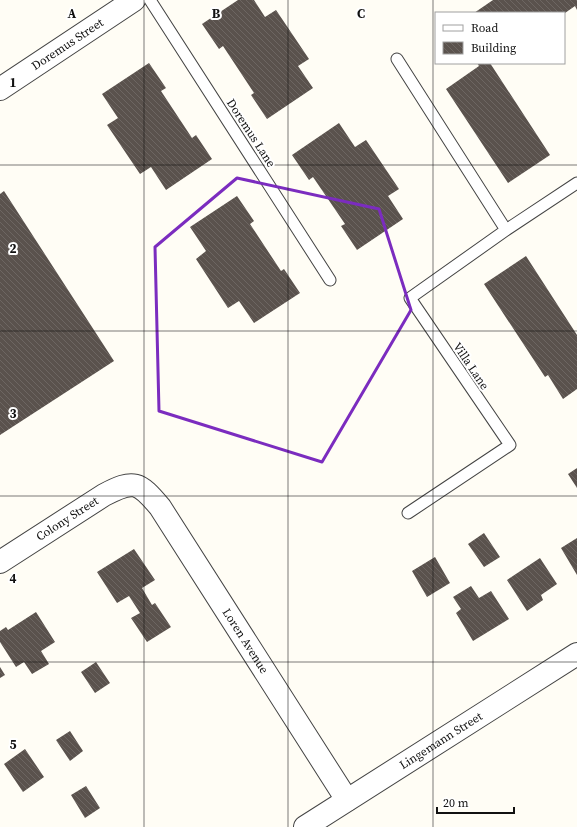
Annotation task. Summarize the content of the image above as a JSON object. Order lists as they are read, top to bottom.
{
  "streets": {
    "street": [
      "Doremus Street",
      "Colony Street",
      "Loren Avenue",
      "Lingemann Street"
    ],
    "lane": ["Doremus Lane", "Villa Lane"]
  },
  "crossings": [
    ["Colony Street", "Loren Avenue"],
    ["Loren Avenue", "Lingemann Street"]
  ],
  "legend": ["Road", "Building"],
  "scale_bar": "20 m",
  "grid": {
    "columns": ["A", "B", "C"],
    "rows": [
      "1",
      "2",
      "3",
      "4",
      "5"
    ]
  }
}
